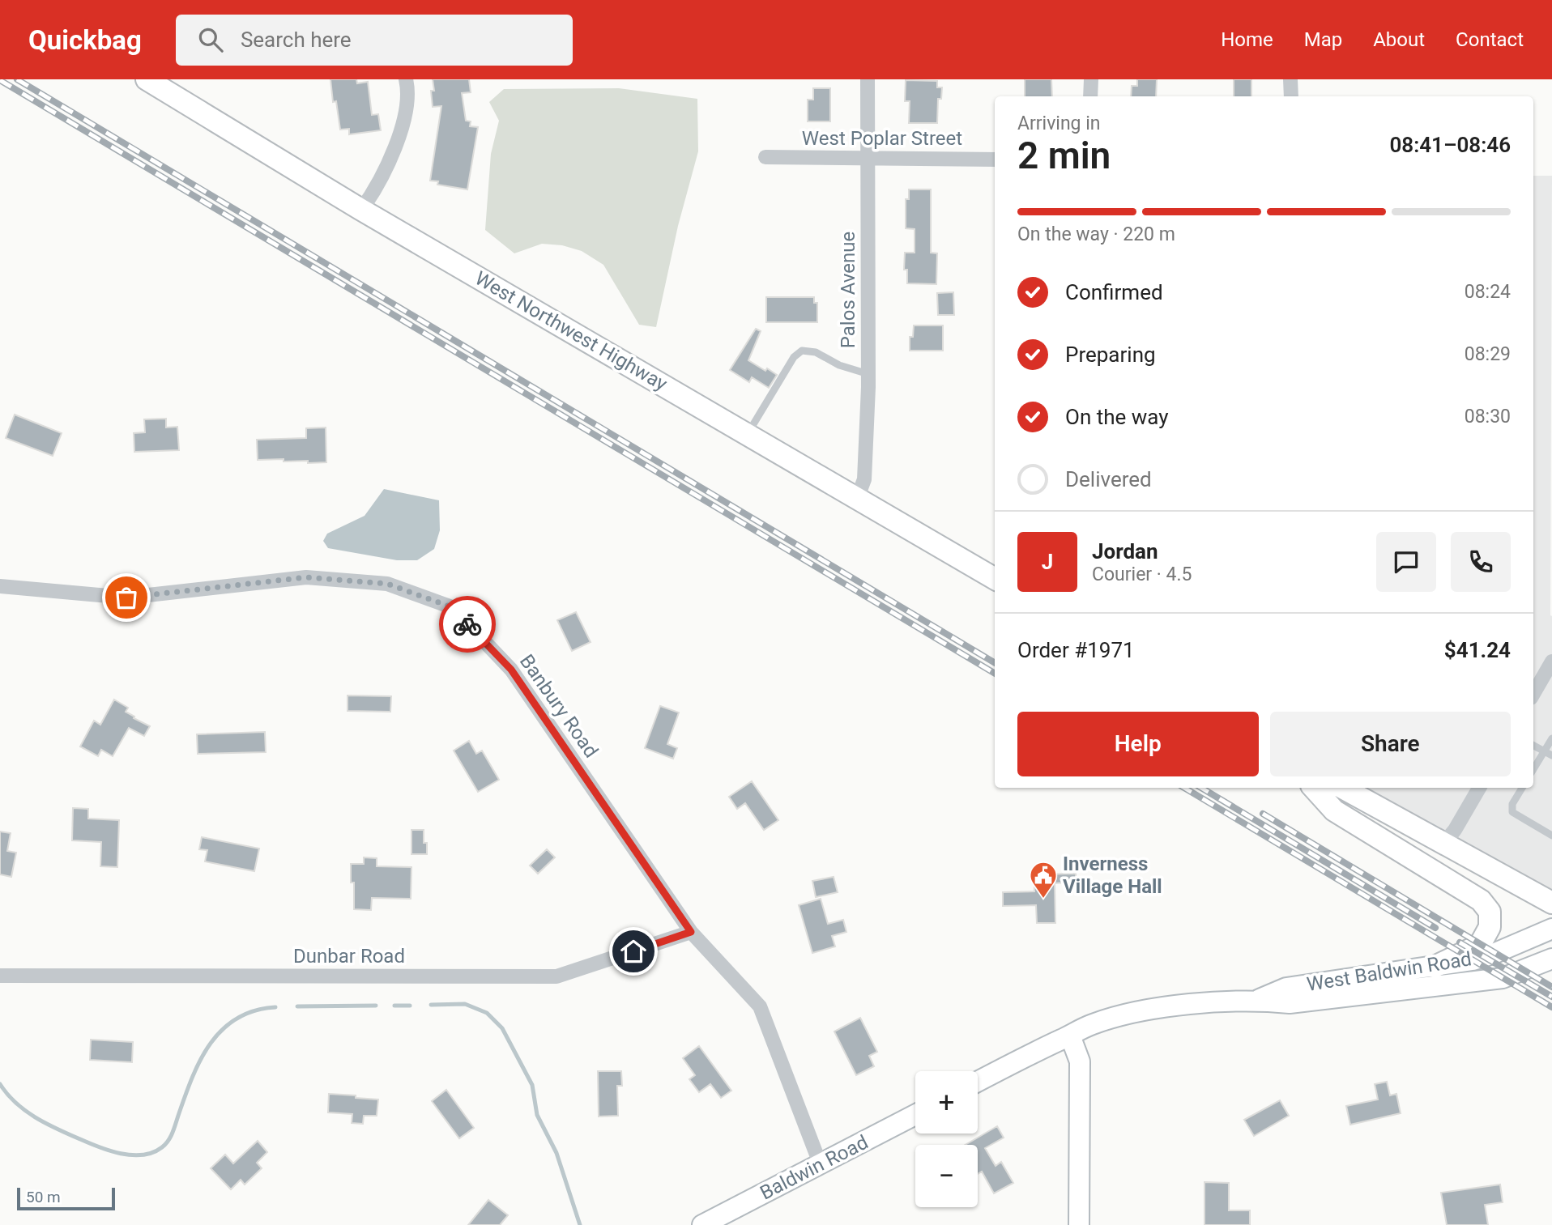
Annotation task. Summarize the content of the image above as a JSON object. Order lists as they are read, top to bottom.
{
  "streets": {
    "main road": ["West Northwest Highway", "West Baldwin Road", "Baldwin Road"],
    "street": [
      "West Poplar Street",
      "Palos Avenue",
      "Banbury Road",
      "Dunbar Road"
    ]
  },
  "crossings": [
    ["West Poplar Street", "Palos Avenue"],
    ["Palos Avenue", "West Northwest Highway"],
    ["Banbury Road", "Dunbar Road"],
    ["Banbury Road", "Baldwin Road"]
  ],
  "places": {
    "public building": ["Inverness Village Hall"]
  },
  "scale_bar": "50 m",
  "page": {
    "header": "Quickbag",
    "search": "Search here",
    "nav": [
      "Home",
      "Map",
      "About",
      "Contact"
    ],
    "heading": ["2 min", "Arriving in", "08:41–08:46"],
    "panel": [
      "Jordan",
      "Courier · 4.5",
      "Order #1971",
      "$41.24"
    ],
    "bar": "On the way · 220 m",
    "list": [
      ["Confirmed", "08:24"],
      ["Preparing", "08:29"],
      ["On the way", "08:30"],
      "Delivered"
    ],
    "round": "J",
    "buttons": ["Help", "Share"],
    "map_buttons": ["+", "−"],
    "scale": "50 m"
  }
}
